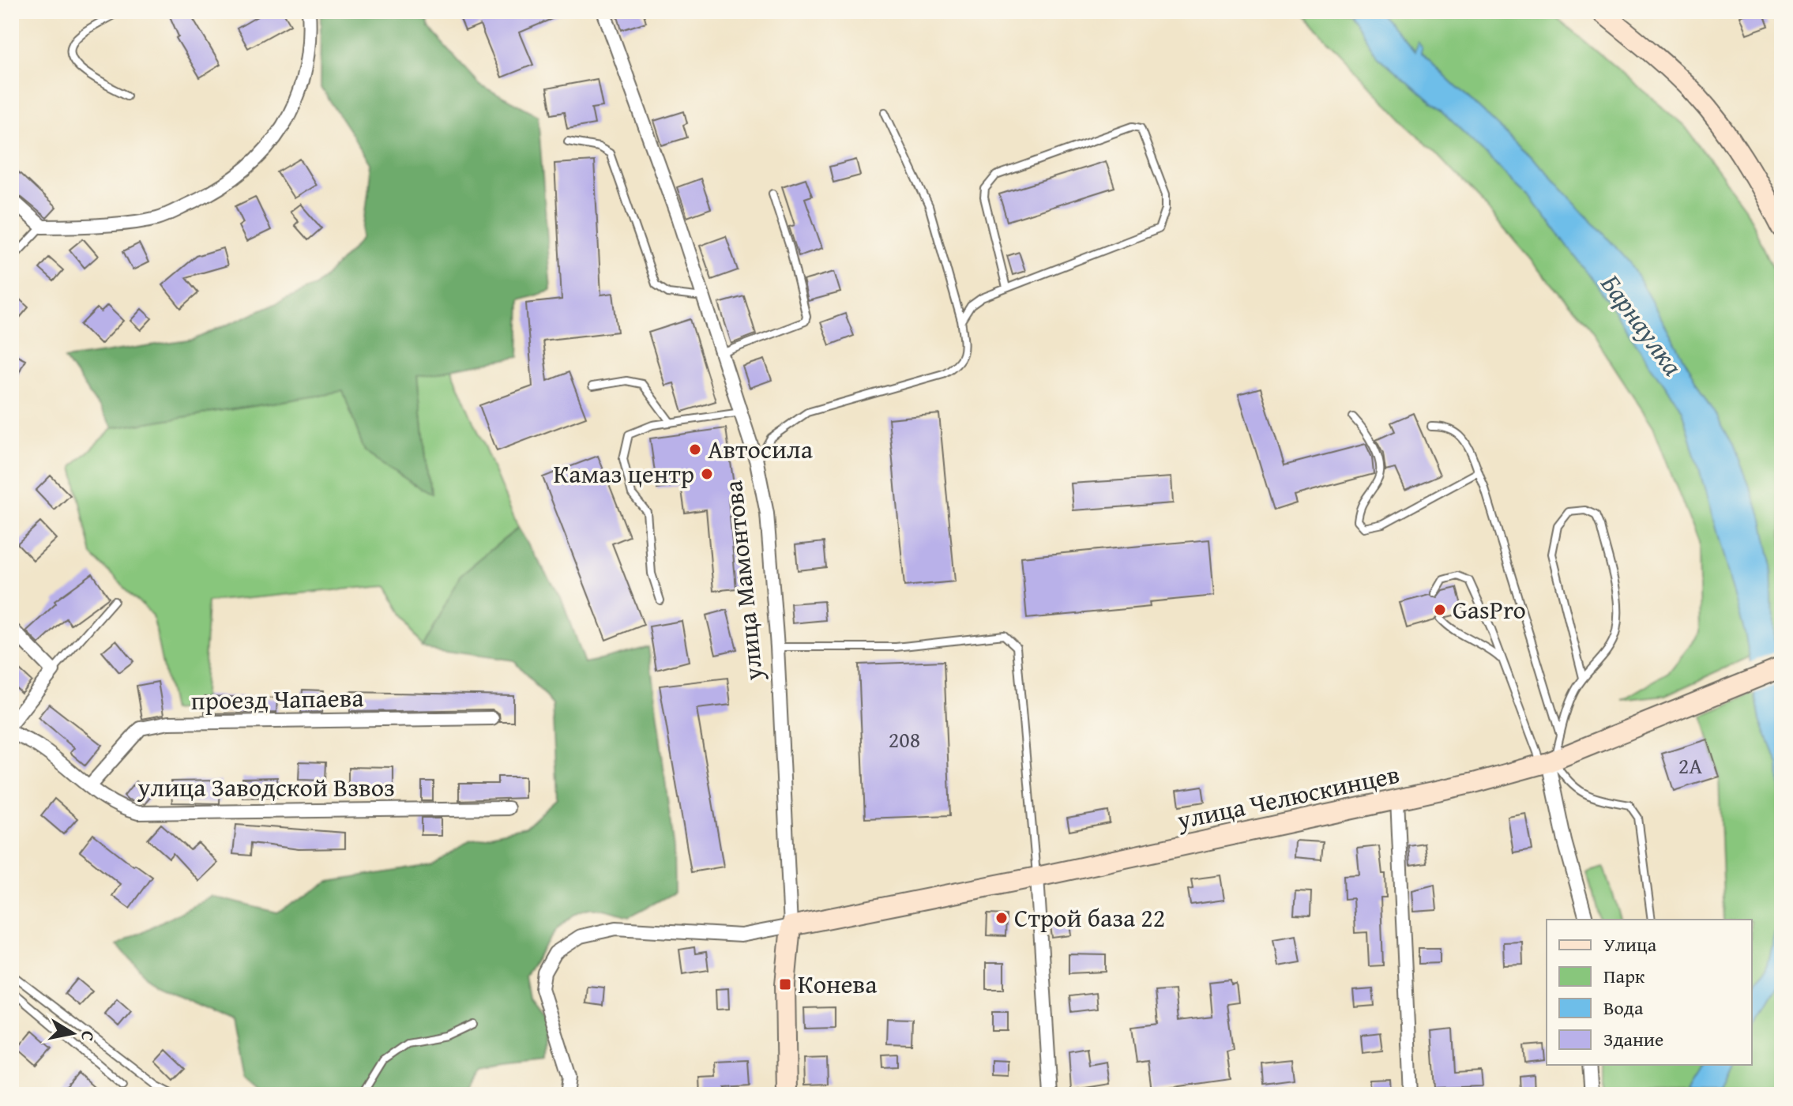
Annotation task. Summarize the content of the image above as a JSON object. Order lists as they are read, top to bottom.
{
  "streets": {
    "main road": ["улица Мамонтова", "улица Челюскинцев"],
    "street": ["проезд Чапаева", "улица Заводской Взвоз"]
  },
  "crossings": [
    ["улица Мамонтова", "улица Челюскинцев"],
    ["проезд Чапаева", "улица Заводской Взвоз"]
  ],
  "water": ["Барнаулка"],
  "places": {
    "other": [
      "Автосила",
      "Камаз центр",
      "GasPro",
      "Строй база 22"
    ],
    "transit": ["Конева"]
  },
  "house_numbers": ["208", "2А"],
  "legend": [
    "Улица",
    "Парк",
    "Вода",
    "Здание"
  ],
  "north": "right"
}
